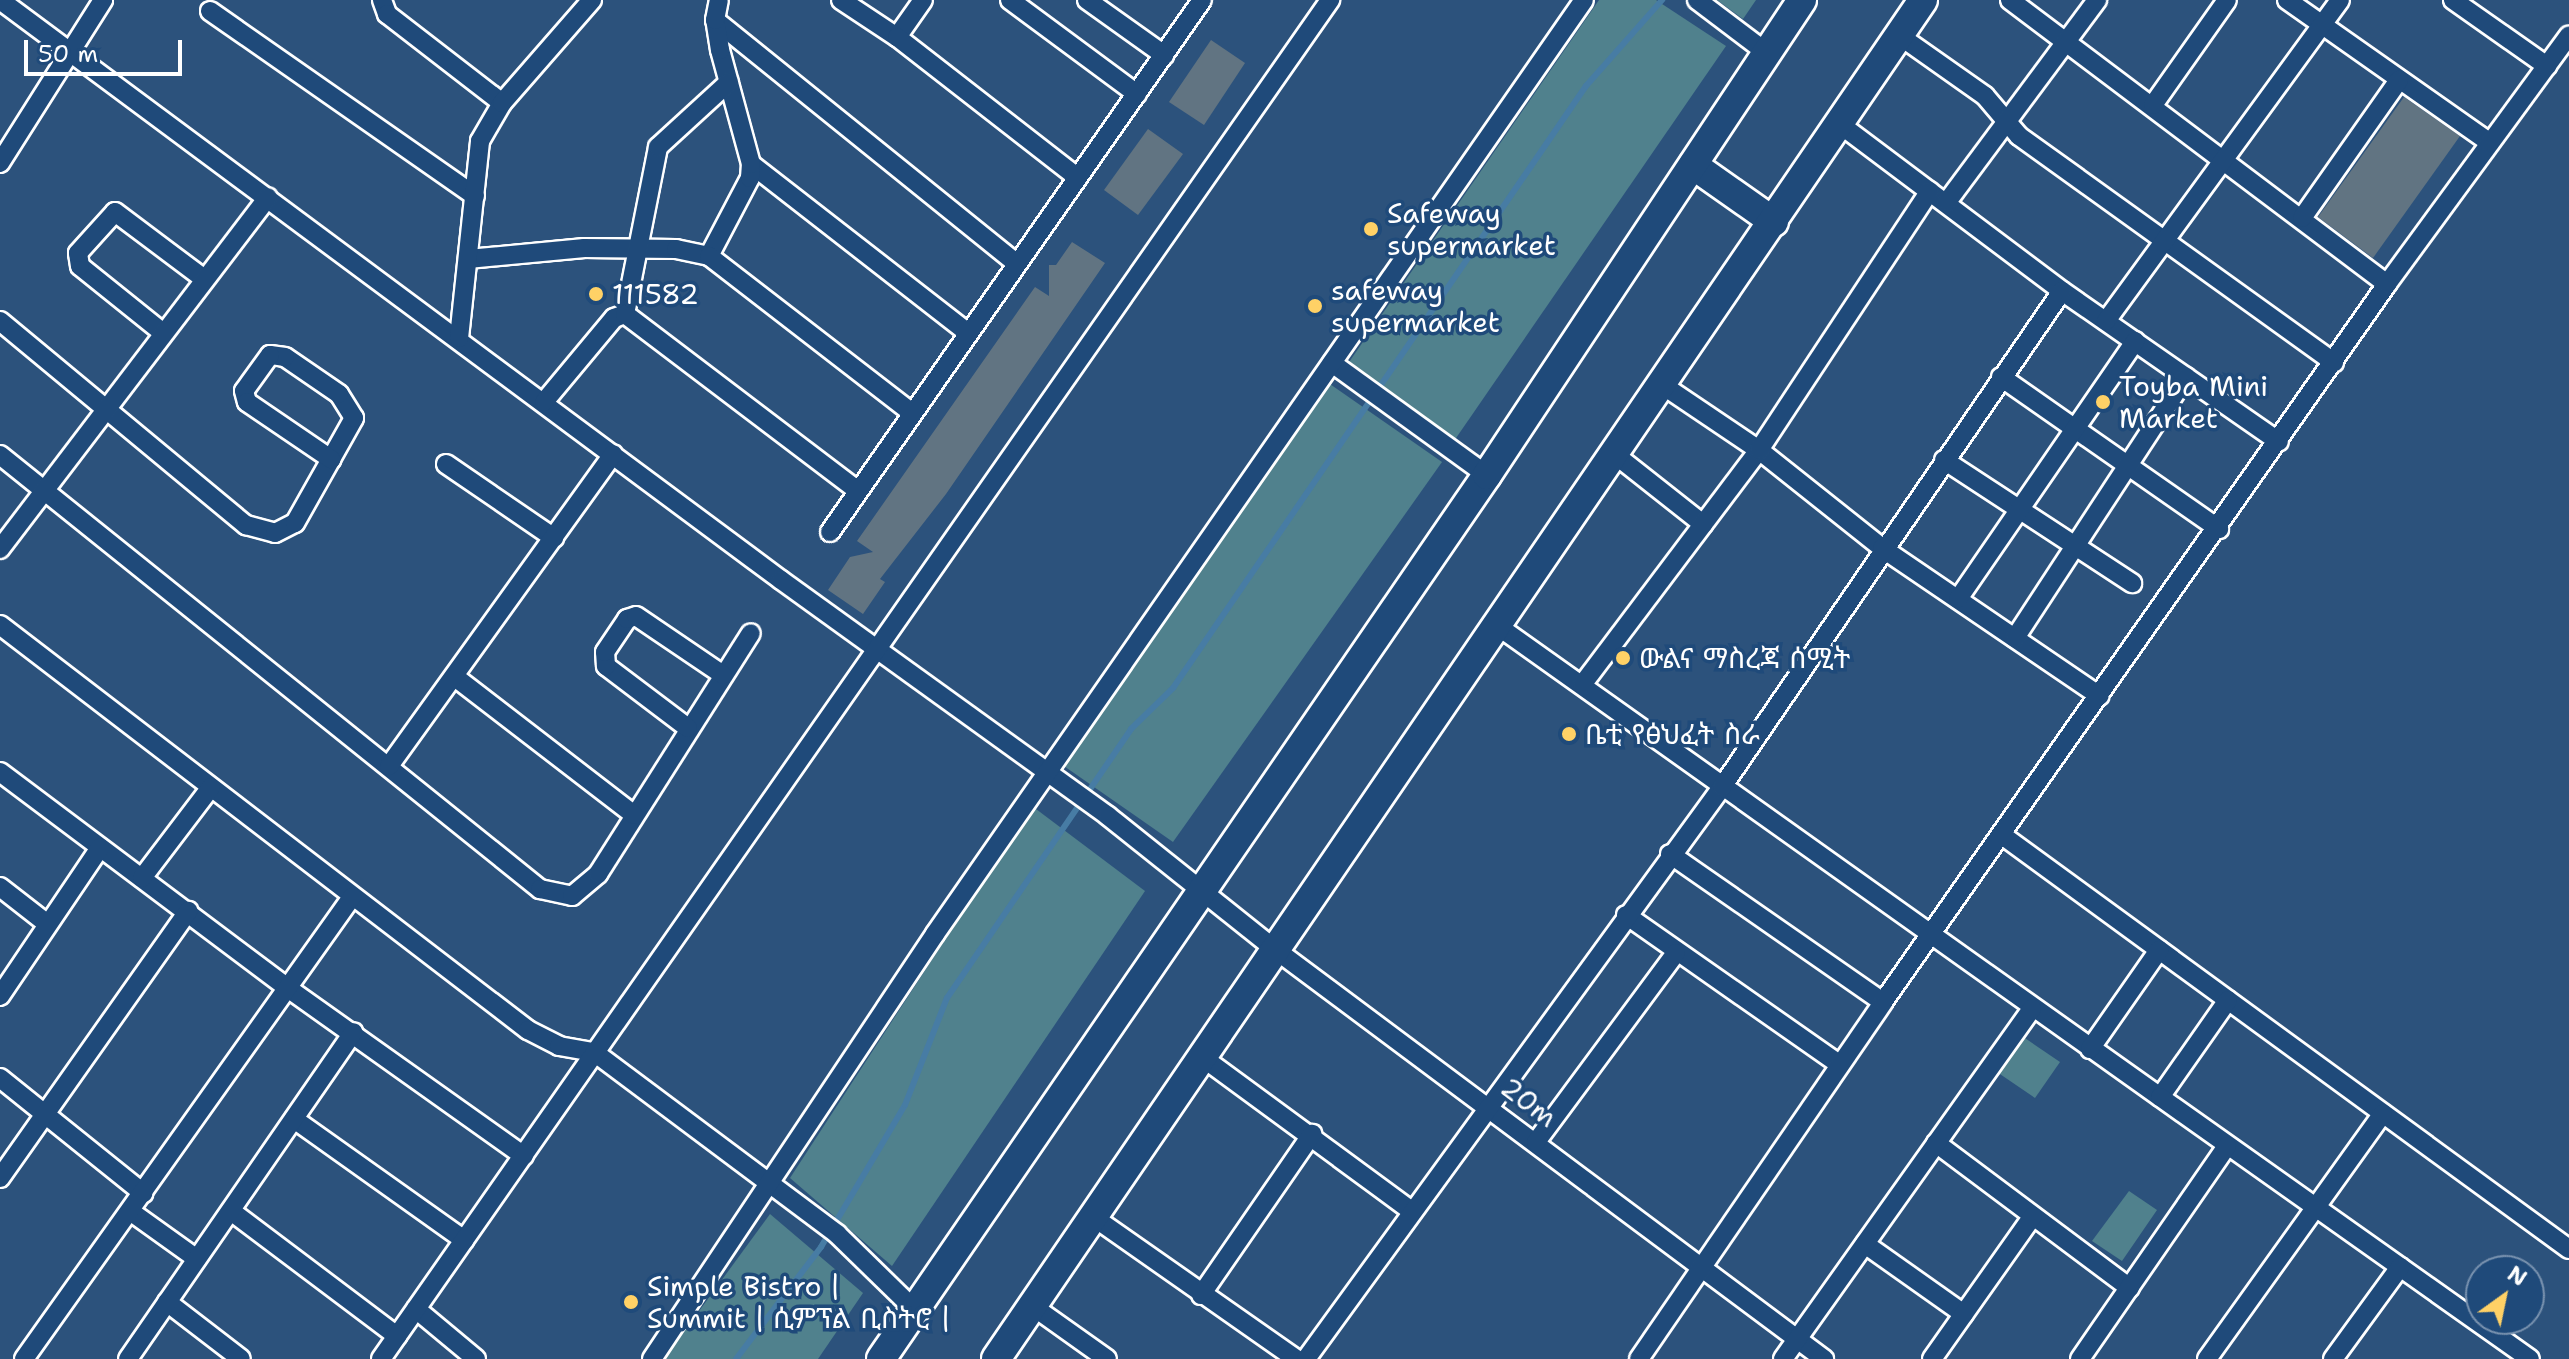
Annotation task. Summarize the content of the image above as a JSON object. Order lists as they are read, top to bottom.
{
  "streets": {
    "street": ["20m"]
  },
  "places": [
    "Safeway supermarket",
    "111582",
    "safeway supermarket",
    "Toyba Mini Market",
    "ውልና ማስረጃ ሰሚት",
    "ቤቲ የፅህፈት ስራ",
    "Simple Bistro | Summit | ሲምፕል ቢስትሮ |"
  ],
  "scale_bar": "50 m",
  "north": "top right"
}
